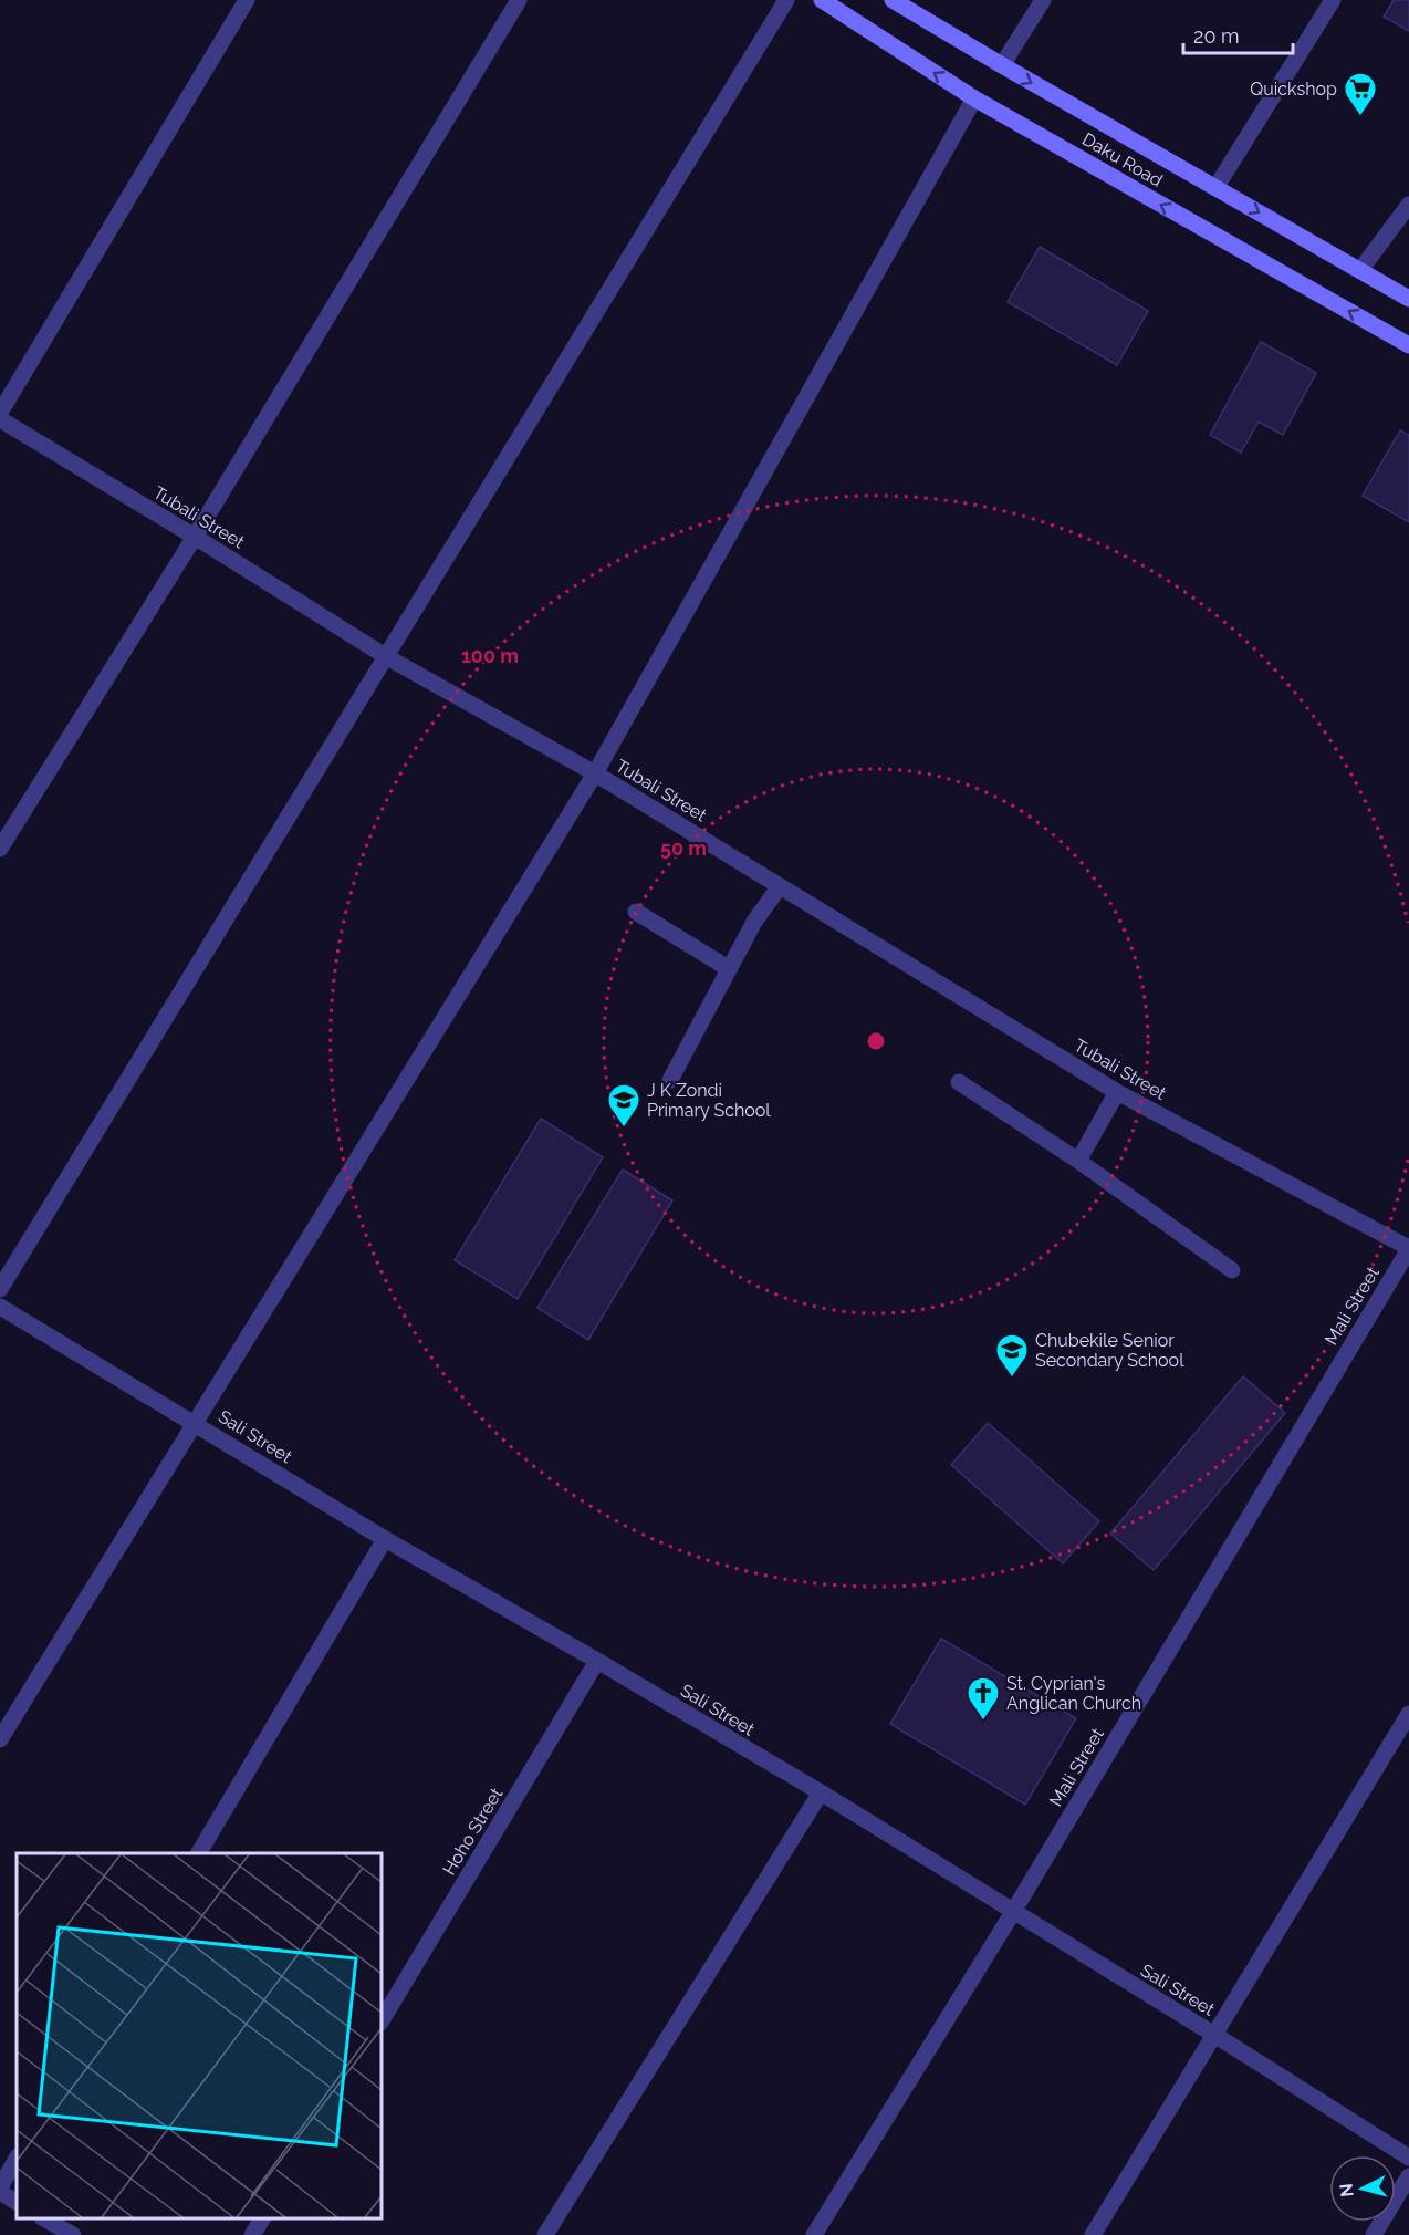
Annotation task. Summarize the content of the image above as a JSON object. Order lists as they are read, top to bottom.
{
  "streets": {
    "street": [
      "Daku Road",
      "Tubali Street",
      "Mali Street",
      "Sali Street",
      "Hoho Street"
    ]
  },
  "crossings": [
    ["Tubali Street", "Mali Street"],
    ["Mali Street", "Sali Street"],
    ["Sali Street", "Hoho Street"]
  ],
  "places": {
    "supermarket": ["Quickshop"],
    "school or university": ["J K Zondi Primary School", "Chubekile Senior Secondary School"],
    "church": ["St. Cyprian's Anglican Church"]
  },
  "scale_bar": "20 m",
  "north": "left",
  "rings": ["100 m", "50 m"]
}
